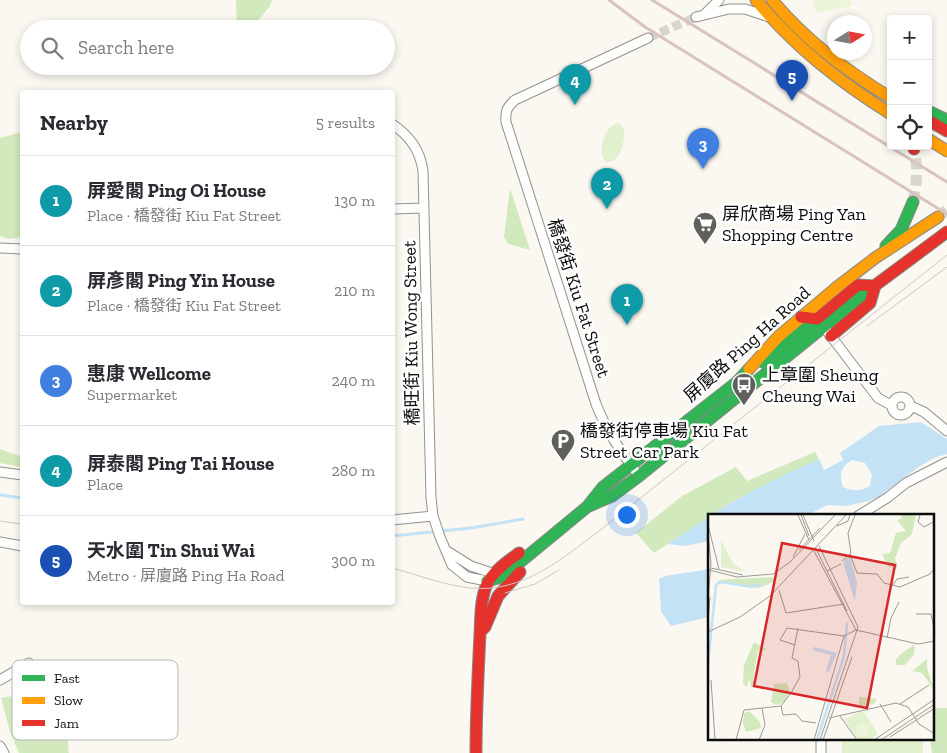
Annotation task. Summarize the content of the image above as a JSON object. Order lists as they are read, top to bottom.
{
  "streets": {
    "street": ["橋發街 Kiu Fat Street", "橋旺街 Kiu Wong Street", "屏廈路 Ping Ha Road"]
  },
  "crossings": [
    ["橋發街 Kiu Fat Street", "屏廈路 Ping Ha Road"],
    ["橋旺街 Kiu Wong Street", "屏廈路 Ping Ha Road"]
  ],
  "places": {
    "supermarket": ["屏欣商場 Ping Yan Shopping Centre"],
    "bus stop": ["上章圍 Sheung Cheung Wai"],
    "parking": ["橋發街停車場 Kiu Fat Street Car Park"]
  },
  "legend": ["Fast", "Slow", "Jam"],
  "north": "right",
  "page": {
    "map_buttons": ["+", "−"],
    "search": "Search here",
    "pins": [
      "5",
      "4",
      "3",
      "2",
      "1"
    ],
    "heading": ["Nearby", "5 results"],
    "list": [
      {
        "mark": "1",
        "name": "屏愛閣 Ping Oi House",
        "note": "Place · 橋發街 Kiu Fat Street",
        "value": "130 m"
      },
      {
        "mark": "2",
        "name": "屏彥閣 Ping Yin House",
        "note": "Place · 橋發街 Kiu Fat Street",
        "value": "210 m"
      },
      {
        "mark": "3",
        "name": "惠康 Wellcome",
        "note": "Supermarket",
        "value": "240 m"
      },
      {
        "mark": "4",
        "name": "屏泰閣 Ping Tai House",
        "note": "Place",
        "value": "280 m"
      },
      {
        "mark": "5",
        "name": "天水圍 Tin Shui Wai",
        "note": "Metro · 屏廈路 Ping Ha Road",
        "value": "300 m"
      }
    ]
  }
}
